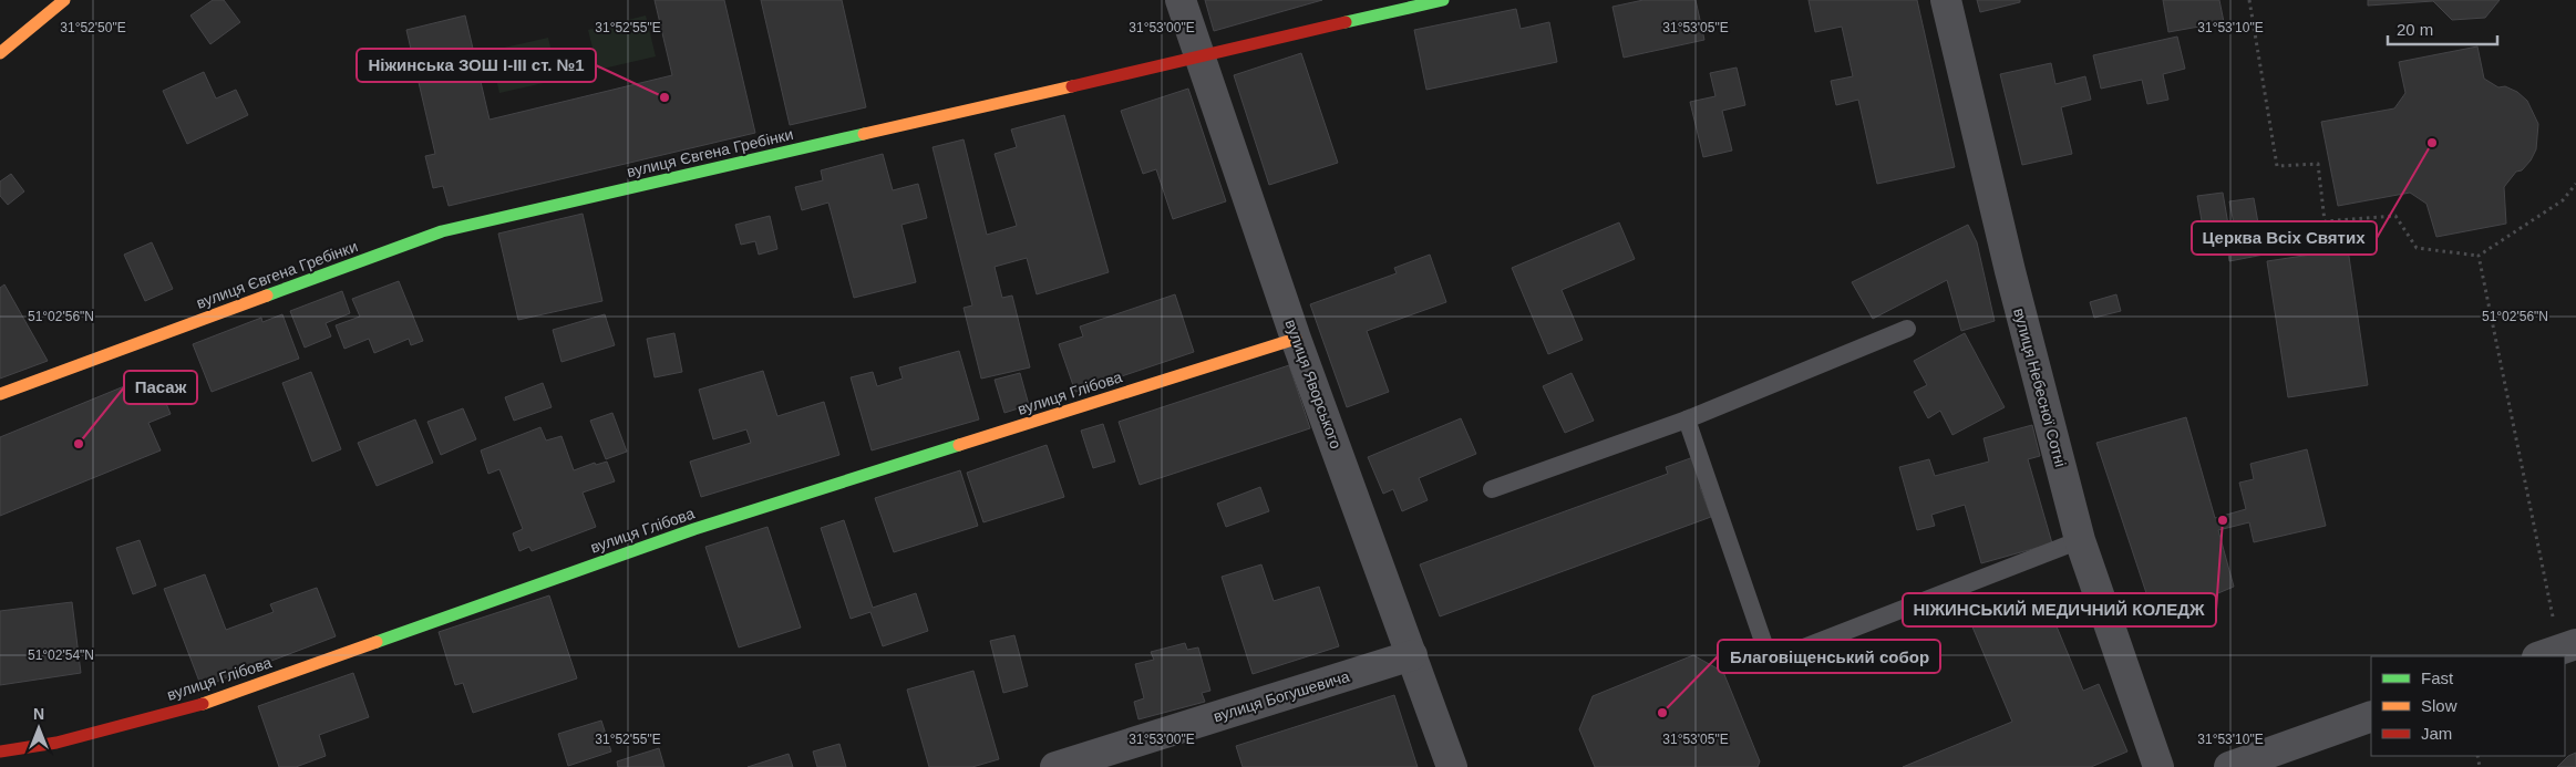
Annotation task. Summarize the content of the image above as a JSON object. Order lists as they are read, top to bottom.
{
  "streets": {
    "street": [
      "вулиця Євгена Гребінки",
      "вулиця Яворського",
      "вулиця Небесної Сотні",
      "вулиця Глібова",
      "вулиця Богушевича"
    ]
  },
  "crossings": [
    ["вулиця Євгена Гребінки", "вулиця Яворського"],
    ["вулиця Яворського", "вулиця Глібова"],
    ["вулиця Яворського", "вулиця Богушевича"]
  ],
  "places": [
    "Ніжинська ЗОШ І-ІІІ ст. №1",
    "Церква Всіх Святих",
    "Пасаж",
    "НІЖИНСЬКИЙ МЕДИЧНИЙ КОЛЕДЖ",
    "Благовіщенський собор"
  ],
  "legend": ["Fast", "Slow", "Jam"],
  "scale_bar": "20 m",
  "north": "top",
  "coordinates": [
    "31°52'50\"E",
    "31°52'55\"E",
    "31°53'00\"E",
    "31°53'05\"E",
    "31°53'10\"E",
    "51°02'56\"N",
    "51°02'54\"N"
  ]
}
